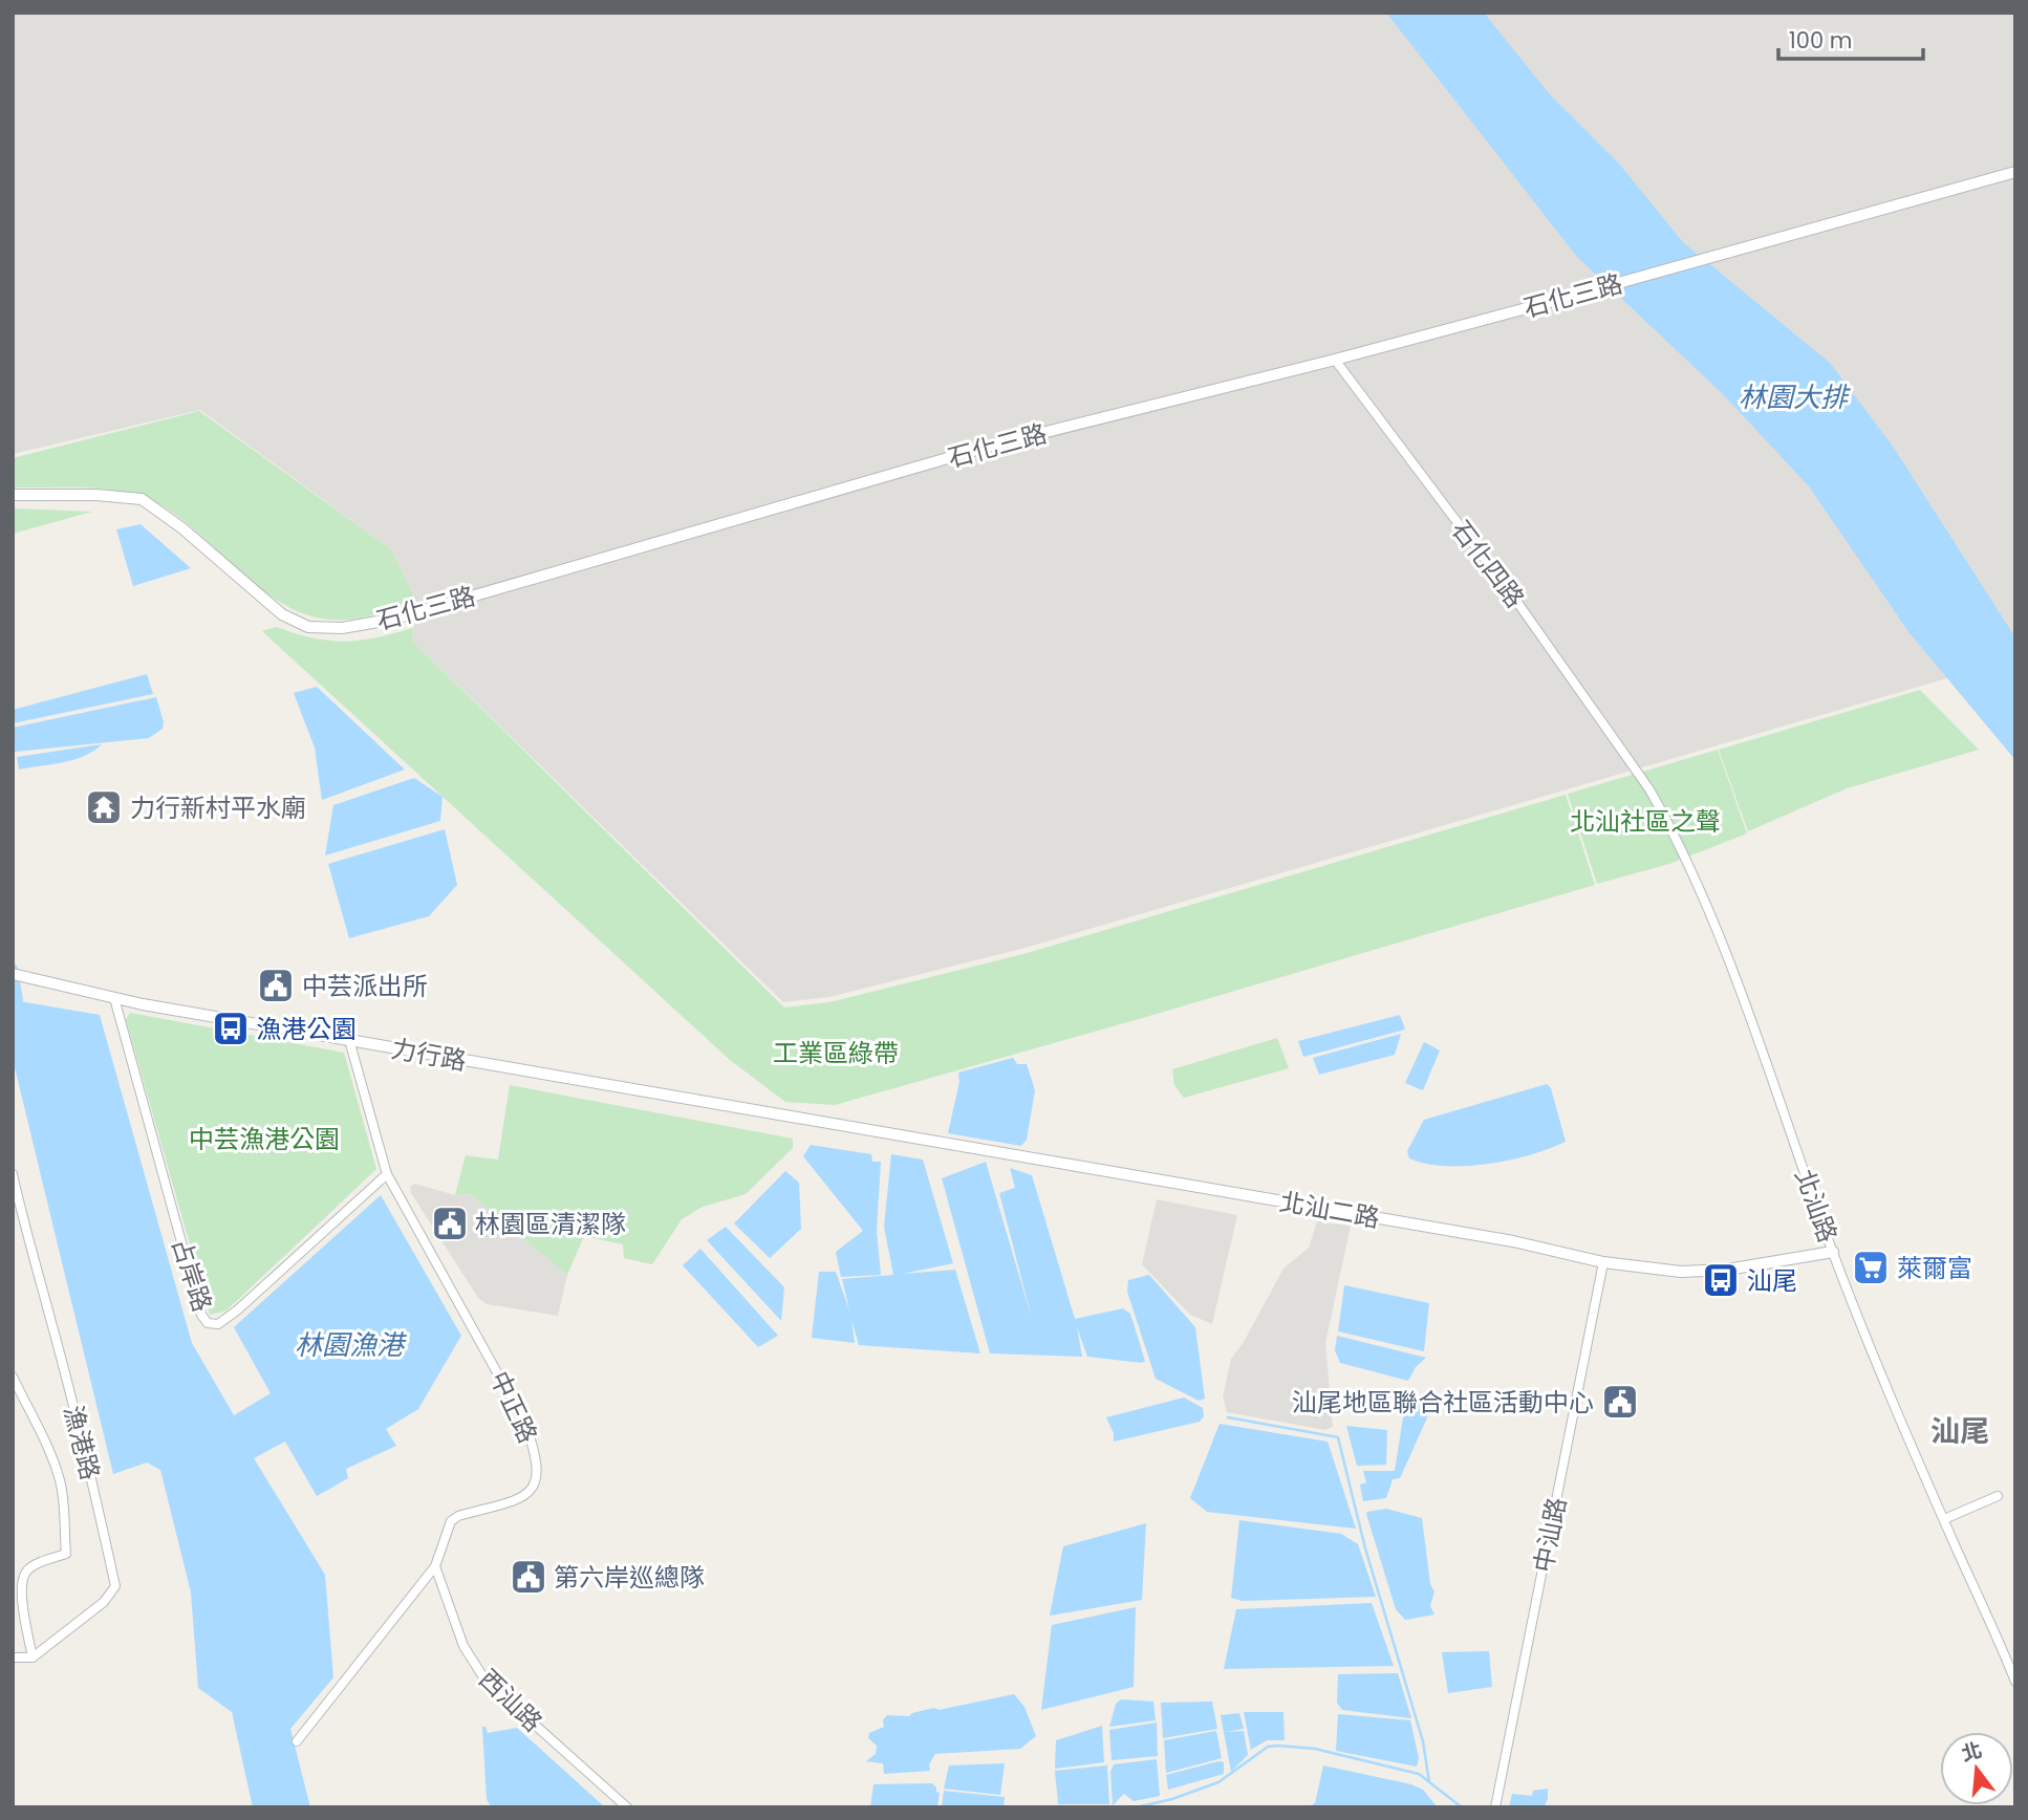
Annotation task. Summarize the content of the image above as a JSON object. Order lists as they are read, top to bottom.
{
  "streets": {
    "street": [
      "石化三路",
      "石化四路",
      "力行路",
      "北汕路",
      "北汕二路",
      "占岸路",
      "中正路",
      "漁港路",
      "中汕路",
      "西汕路"
    ]
  },
  "crossings": [
    ["石化三路", "石化四路"],
    ["石化四路", "北汕路"],
    ["力行路", "北汕二路"],
    ["力行路", "占岸路"],
    ["力行路", "中正路"],
    ["北汕路", "北汕二路"],
    ["北汕二路", "中汕路"],
    ["占岸路", "中正路"],
    ["中正路", "西汕路"]
  ],
  "districts": ["汕尾"],
  "water": ["林園大排", "林園漁港"],
  "parks": ["北汕社區之聲", "工業區綠帶", "中芸漁港公園"],
  "places": {
    "temple": ["力行新村平水廟"],
    "public building": [
      "中芸派出所",
      "林園區清潔隊",
      "汕尾地區聯合社區活動中心",
      "第六岸巡總隊"
    ],
    "bus stop": ["漁港公園", "汕尾"],
    "supermarket": ["萊爾富"]
  },
  "scale_bar": "100 m",
  "north": "top"
}
